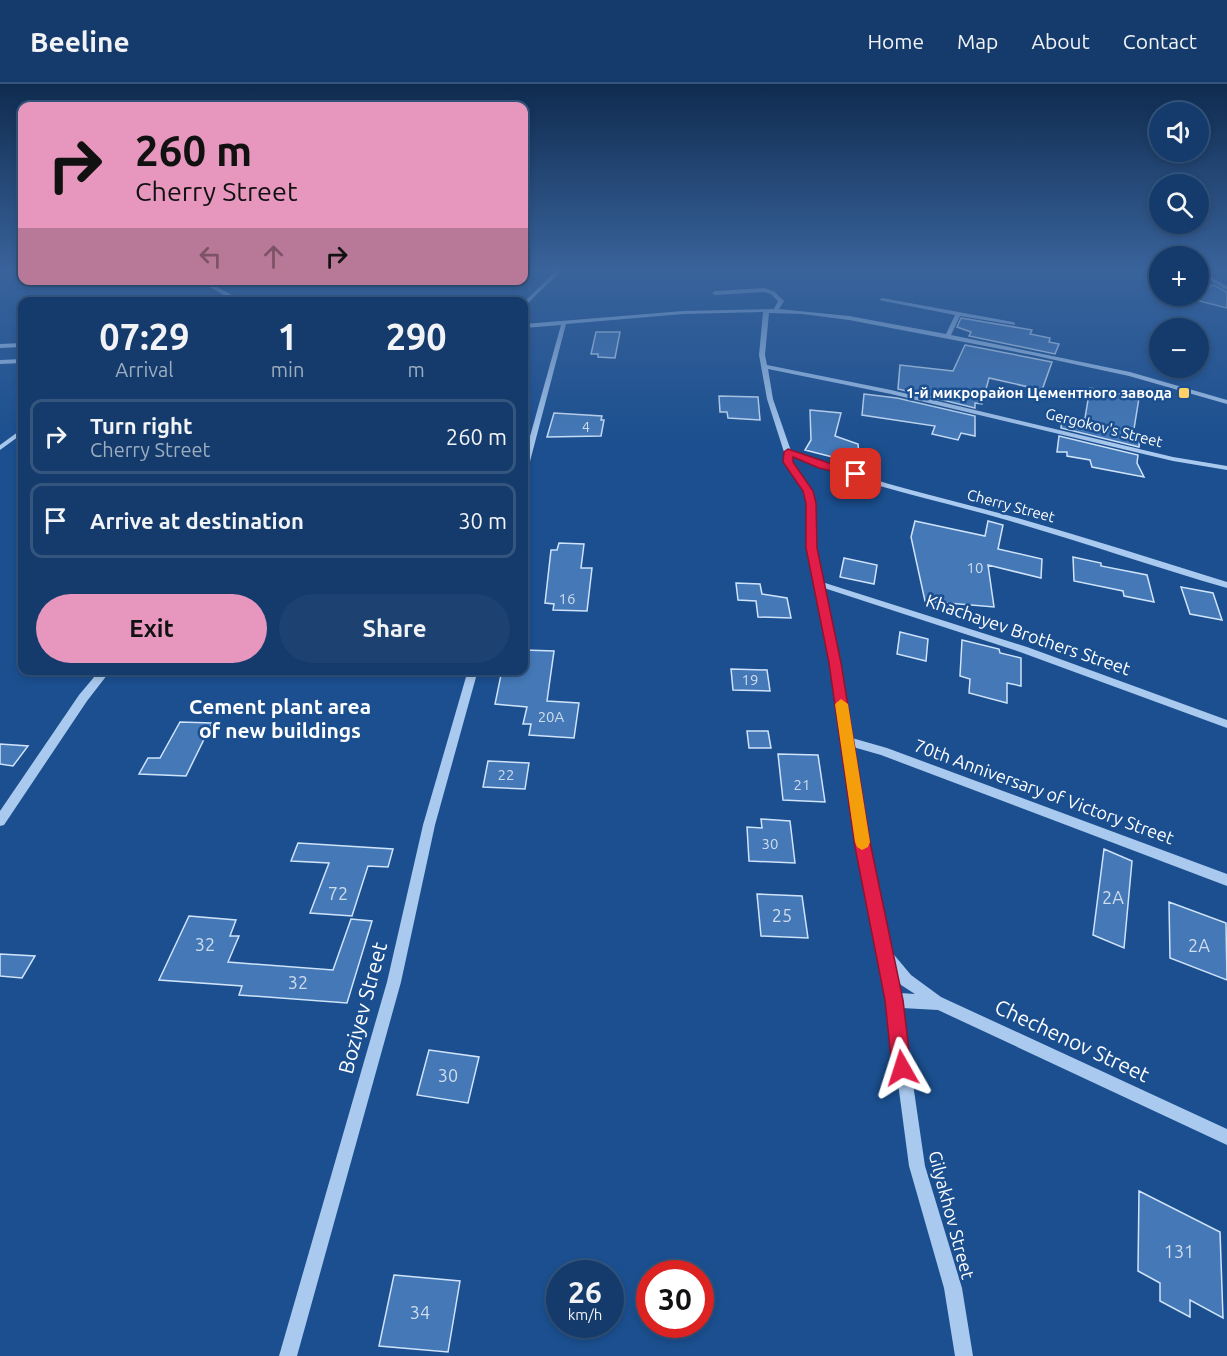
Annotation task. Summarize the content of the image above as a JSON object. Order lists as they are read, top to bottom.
{
  "streets": {
    "street": [
      "Gergokov's Street",
      "Cherry Street",
      "Khachayev Brothers Street",
      "70th Anniversary of Victory Street",
      "Boziyev Street",
      "Chechenov Street",
      "Gilyakhov Street"
    ]
  },
  "crossings": [
    ["Gergokov's Street", "Gilyakhov Street"],
    ["Cherry Street", "Gilyakhov Street"],
    ["Khachayev Brothers Street", "Gilyakhov Street"],
    ["70th Anniversary of Victory Street", "Gilyakhov Street"],
    ["Chechenov Street", "Gilyakhov Street"]
  ],
  "districts": ["Cement plant area of new buildings"],
  "places": {
    "transit": ["1-й микрорайон Цементного завода"]
  },
  "house_numbers": [
    "4",
    "10",
    "16",
    "19",
    "20А",
    "22",
    "21",
    "30",
    "72",
    "2А",
    "25",
    "32",
    "2А",
    "32",
    "30",
    "131",
    "34"
  ],
  "page": {
    "header": "Beeline",
    "nav": [
      "Home",
      "Map",
      "About",
      "Contact"
    ],
    "map_buttons": ["+", "−"],
    "turn": ["260 m", "Cherry Street"],
    "eta": [
      "07:29",
      "Arrival",
      "1",
      "min",
      "290",
      "m"
    ],
    "list": [
      {
        "name": "Turn right",
        "note": "Cherry Street",
        "value": "260 m"
      },
      {
        "name": "Arrive at destination",
        "value": "30 m"
      }
    ],
    "buttons": ["Exit", "Share"],
    "speed": "26 km/h",
    "limit": "30"
  }
}
